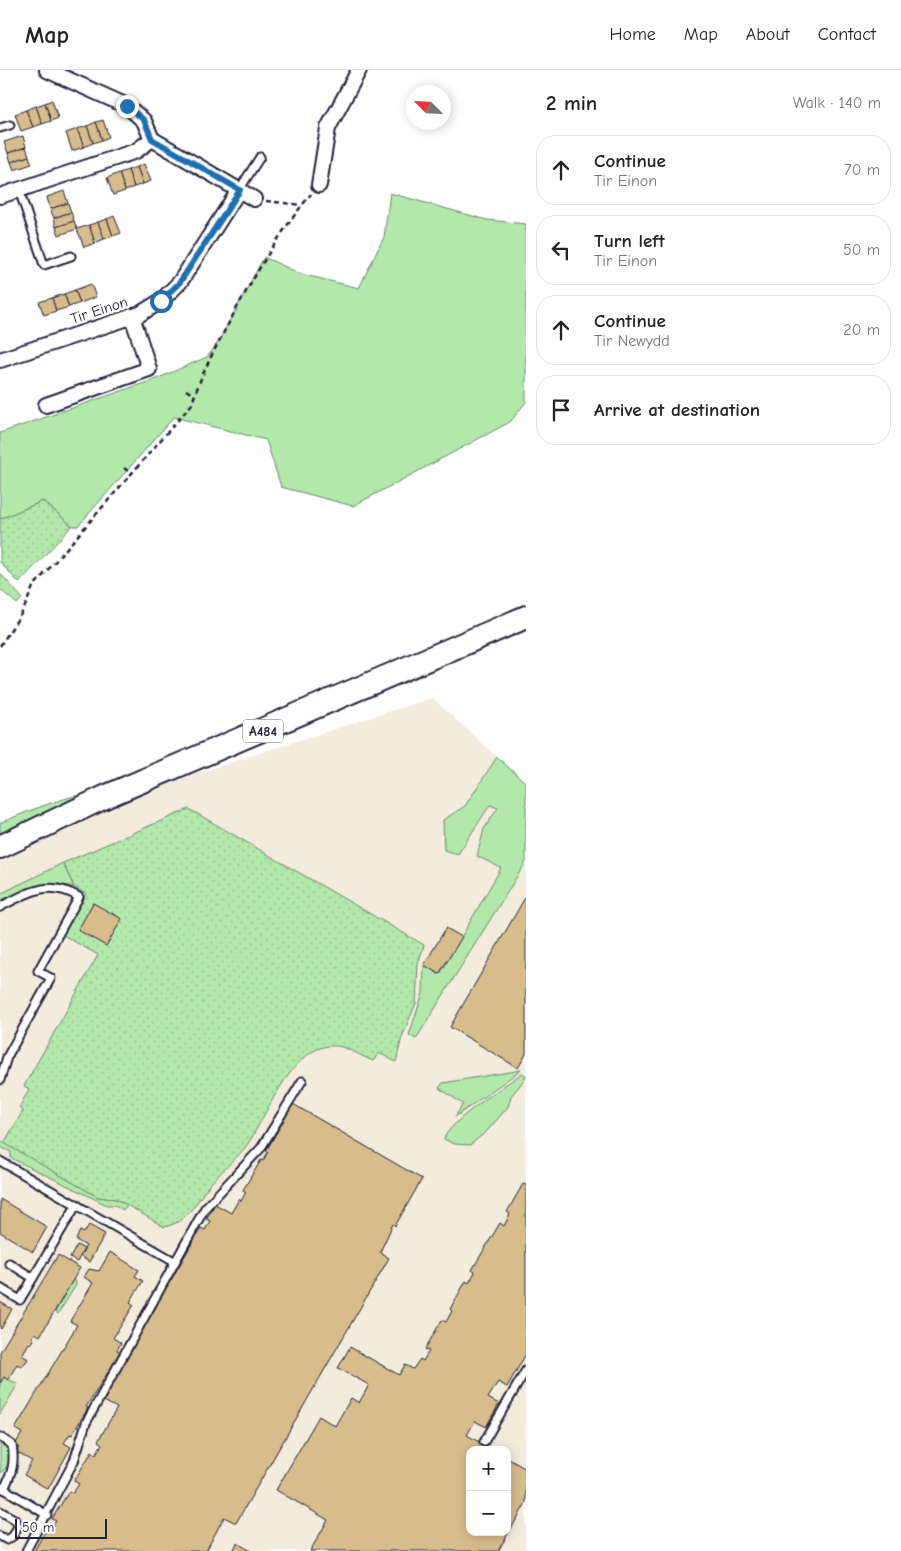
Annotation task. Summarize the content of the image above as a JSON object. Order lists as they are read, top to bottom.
{
  "streets": {
    "main road": ["A484"],
    "street": ["Tir Einon"]
  },
  "scale_bar": "50 m",
  "north": "top left",
  "page": {
    "header": "Map",
    "nav": [
      "Home",
      "Map",
      "About",
      "Contact"
    ],
    "heading": ["2 min", "Walk · 140 m"],
    "list": [
      ["Continue", "Tir Einon", "70 m"],
      ["Turn left", "Tir Einon", "50 m"],
      ["Continue", "Tir Newydd", "20 m"],
      "Arrive at destination"
    ],
    "map_buttons": ["+", "−"],
    "scale": "50 m"
  }
}
